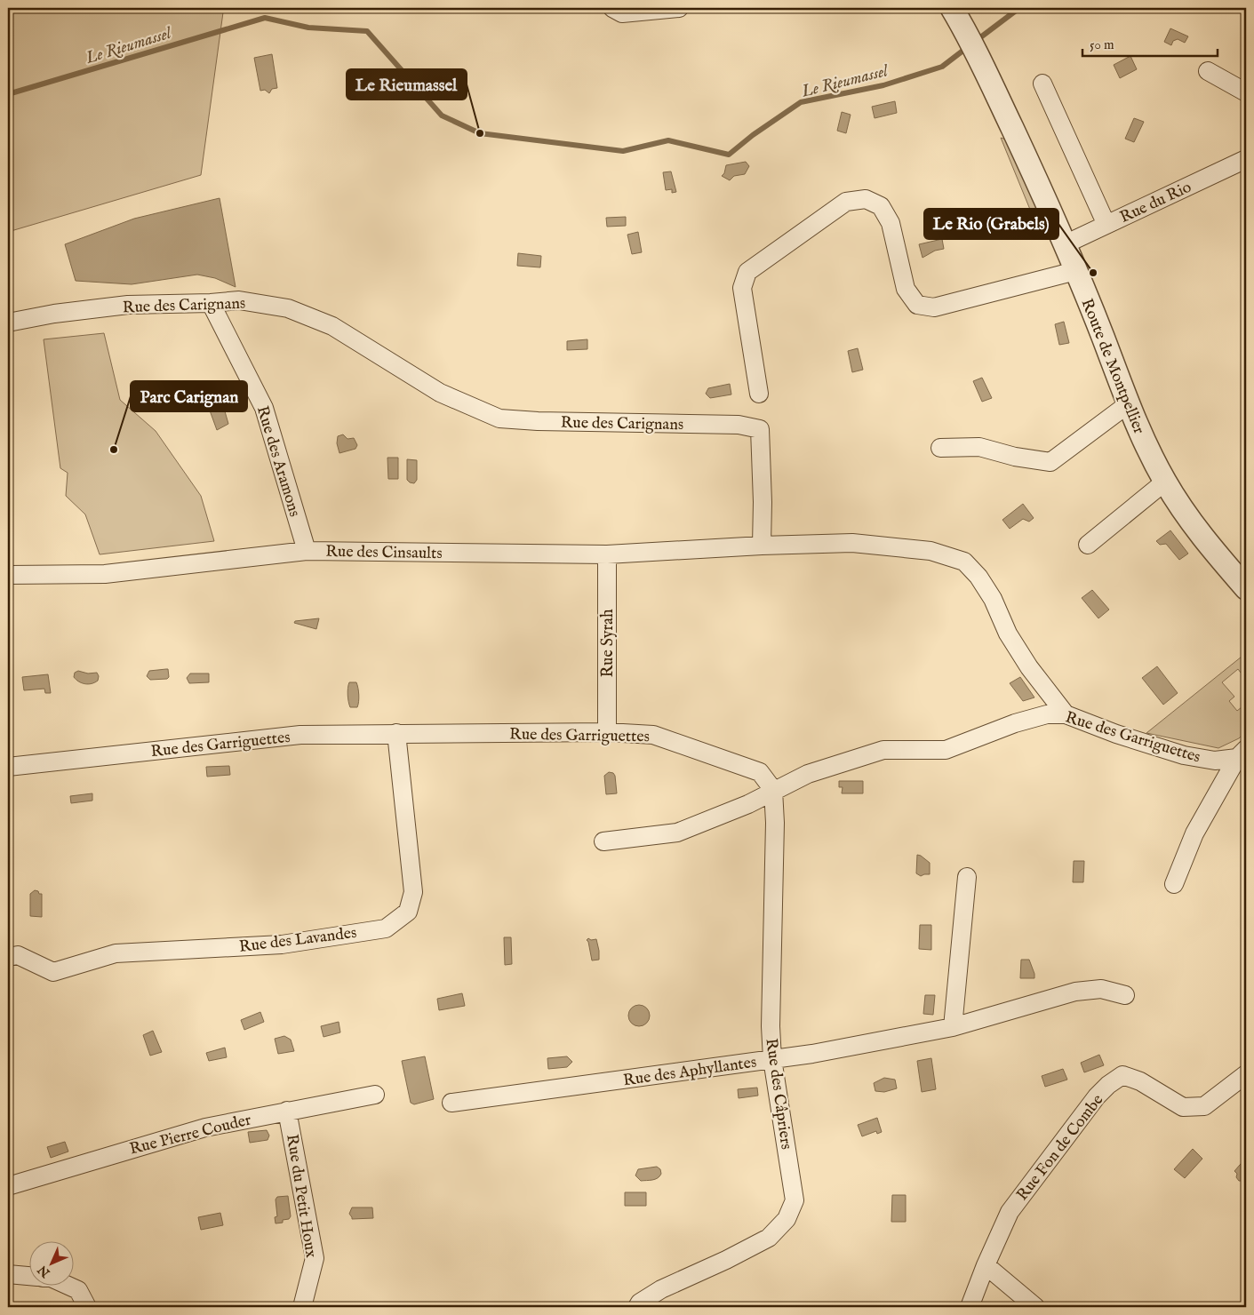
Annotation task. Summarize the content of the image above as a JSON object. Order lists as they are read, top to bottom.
{
  "streets": {
    "street": [
      "Rue du Rio",
      "Rue des Carignans",
      "Route de Montpellier",
      "Rue des Aramons",
      "Rue des Cinsaults",
      "Rue Syrah",
      "Rue des Garriguettes",
      "Rue des Lavandes",
      "Rue des Aphyllantes",
      "Rue des Câpriers",
      "Rue Pierre Couder",
      "Rue Fon de Combe",
      "Rue du Petit Houx"
    ]
  },
  "crossings": [
    ["Rue du Rio", "Route de Montpellier"],
    ["Rue des Carignans", "Rue des Aramons"],
    ["Rue des Carignans", "Rue des Cinsaults"],
    ["Rue des Aramons", "Rue des Cinsaults"],
    ["Rue des Cinsaults", "Rue Syrah"],
    ["Rue Syrah", "Rue des Garriguettes"],
    ["Rue des Garriguettes", "Rue des Lavandes"],
    ["Rue des Garriguettes", "Rue des Câpriers"],
    ["Rue des Aphyllantes", "Rue des Câpriers"],
    ["Rue Pierre Couder", "Rue du Petit Houx"]
  ],
  "water": ["Le Rieumassel"],
  "places": ["Le Rieumassel", "Le Rio (Grabels)", "Parc Carignan"],
  "scale_bar": "50 m",
  "north": "bottom left"
}
